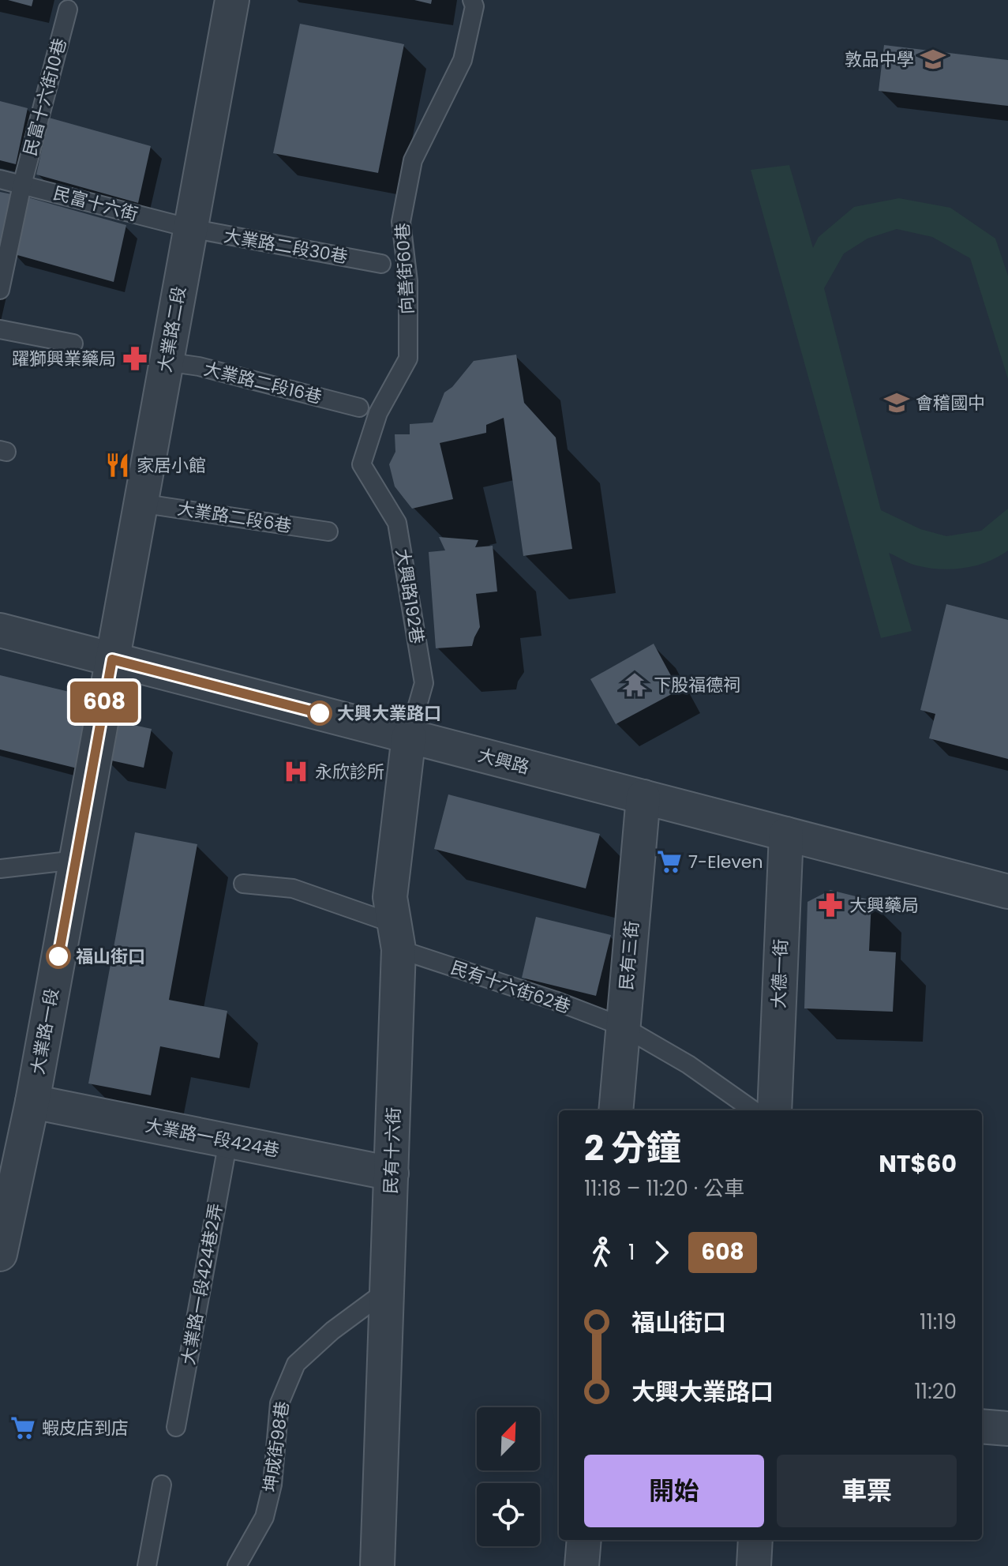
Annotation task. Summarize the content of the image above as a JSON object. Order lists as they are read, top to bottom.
{
  "streets": {
    "street": [
      "大業路二段",
      "大興路",
      "民有三街",
      "大德一街",
      "大業路一段",
      "大業路一段424巷",
      "民有十六街"
    ],
    "lane": [
      "民富十六街10巷",
      "民富十六街",
      "大業路二段30巷",
      "向善街60巷",
      "大業路二段16巷",
      "大業路二段6巷",
      "大興路192巷",
      "民有十六街62巷",
      "大業路一段424巷2弄",
      "坤成街98巷"
    ]
  },
  "crossings": [
    ["民富十六街10巷", "民富十六街"],
    ["民富十六街", "大業路二段30巷"],
    ["民富十六街", "大業路二段"],
    ["大業路二段30巷", "大業路二段"],
    ["向善街60巷", "大興路192巷"],
    ["大業路二段", "大業路二段16巷"],
    ["大業路二段", "大業路二段6巷"],
    ["大業路二段", "大興路"],
    ["大業路二段", "大業路一段"],
    ["大興路192巷", "大興路"],
    ["大興路192巷", "民有十六街"],
    ["大興路", "民有三街"],
    ["大興路", "大德一街"],
    ["大興路", "大業路一段"],
    ["大興路", "民有十六街"],
    ["民有三街", "民有十六街62巷"],
    ["民有十六街62巷", "民有十六街"],
    ["大業路一段", "大業路一段424巷"],
    ["大業路一段424巷", "民有十六街"],
    ["大業路一段424巷", "大業路一段424巷2弄"],
    ["民有十六街", "坤成街98巷"]
  ],
  "places": {
    "school or university": ["敦品中學", "會稽國中"],
    "pharmacy": ["躍獅興業藥局", "大興藥局"],
    "restaurant": ["家居小館"],
    "temple": ["下股福德祠"],
    "other": ["大興大業路口", "福山街口"],
    "hospital": ["永欣診所"],
    "supermarket": ["7-Eleven", "蝦皮店到店"]
  },
  "lines": ["bus line 608"],
  "north": "top right",
  "page": {
    "on_map": "608",
    "heading": ["2 分鐘", "11:18 – 11:20 · 公車", "NT$60"],
    "legs": ["1", "608"],
    "list": [
      {
        "name": "福山街口",
        "value": "11:19"
      },
      {
        "name": "大興大業路口",
        "value": "11:20"
      }
    ],
    "buttons": ["開始", "車票"]
  }
}
